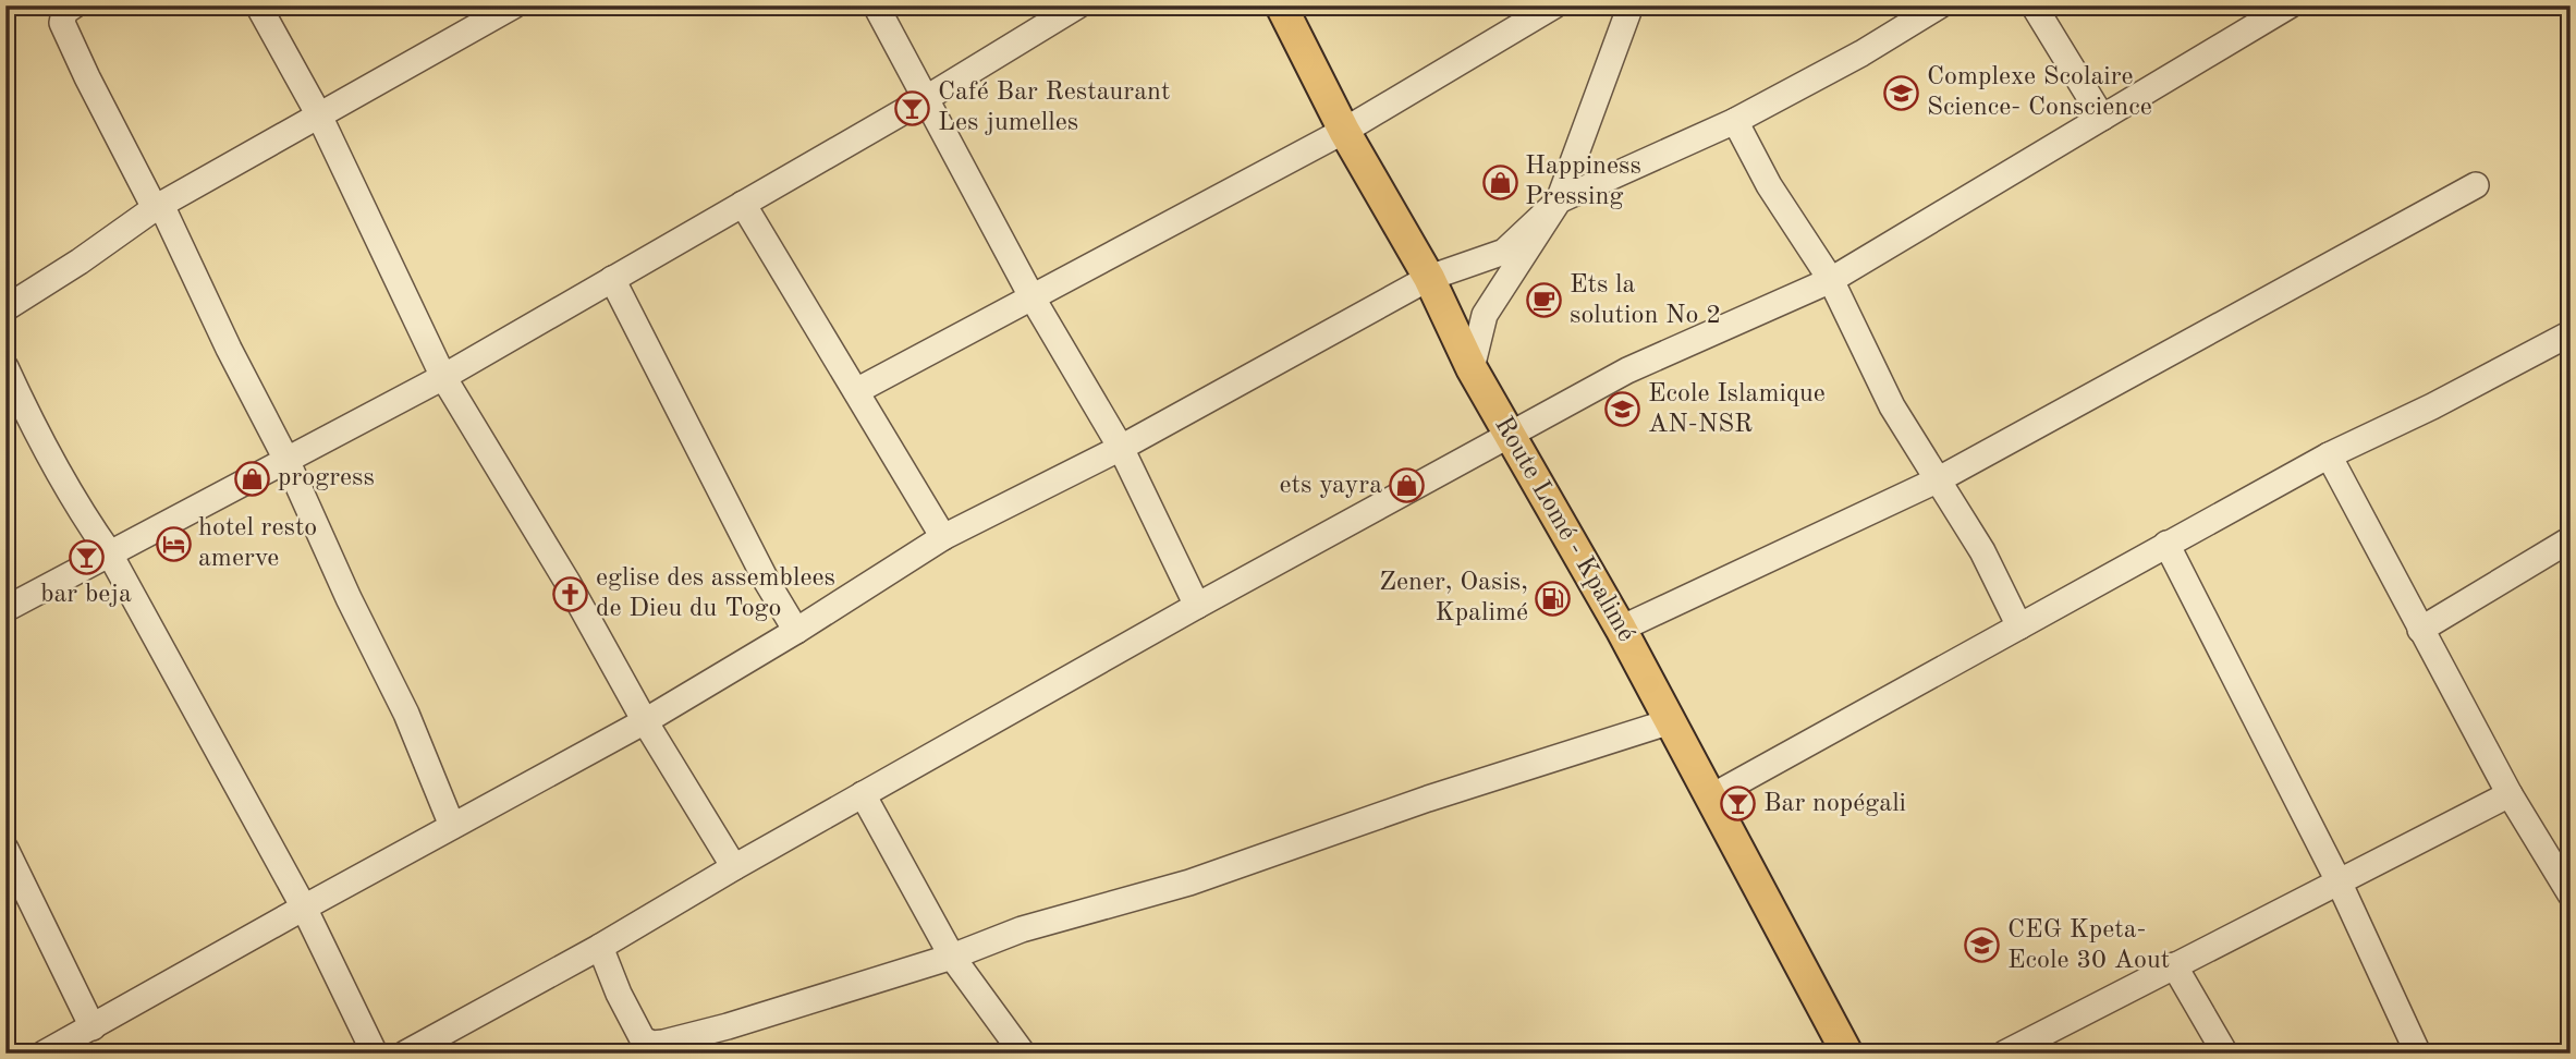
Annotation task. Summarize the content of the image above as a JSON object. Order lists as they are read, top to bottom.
{
  "streets": {
    "main road": ["Route Lomé - Kpalimé"]
  },
  "places": {
    "school or university": ["Complexe Scolaire Science- Conscience", "Ecole Islamique AN-NSR", "CEG Kpeta- Ecole 30 Aout"],
    "bar": ["Café Bar Restaurant Les jumelles", "bar beja", "Bar nopégali"],
    "shop": ["Happiness Pressing", "progress", "ets yayra"],
    "cafe": ["Ets la solution No 2"],
    "hotel": ["hotel resto amerve"],
    "church": ["eglise des assemblees de Dieu du Togo"],
    "fuel station": ["Zener, Oasis, Kpalimé"]
  }
}
